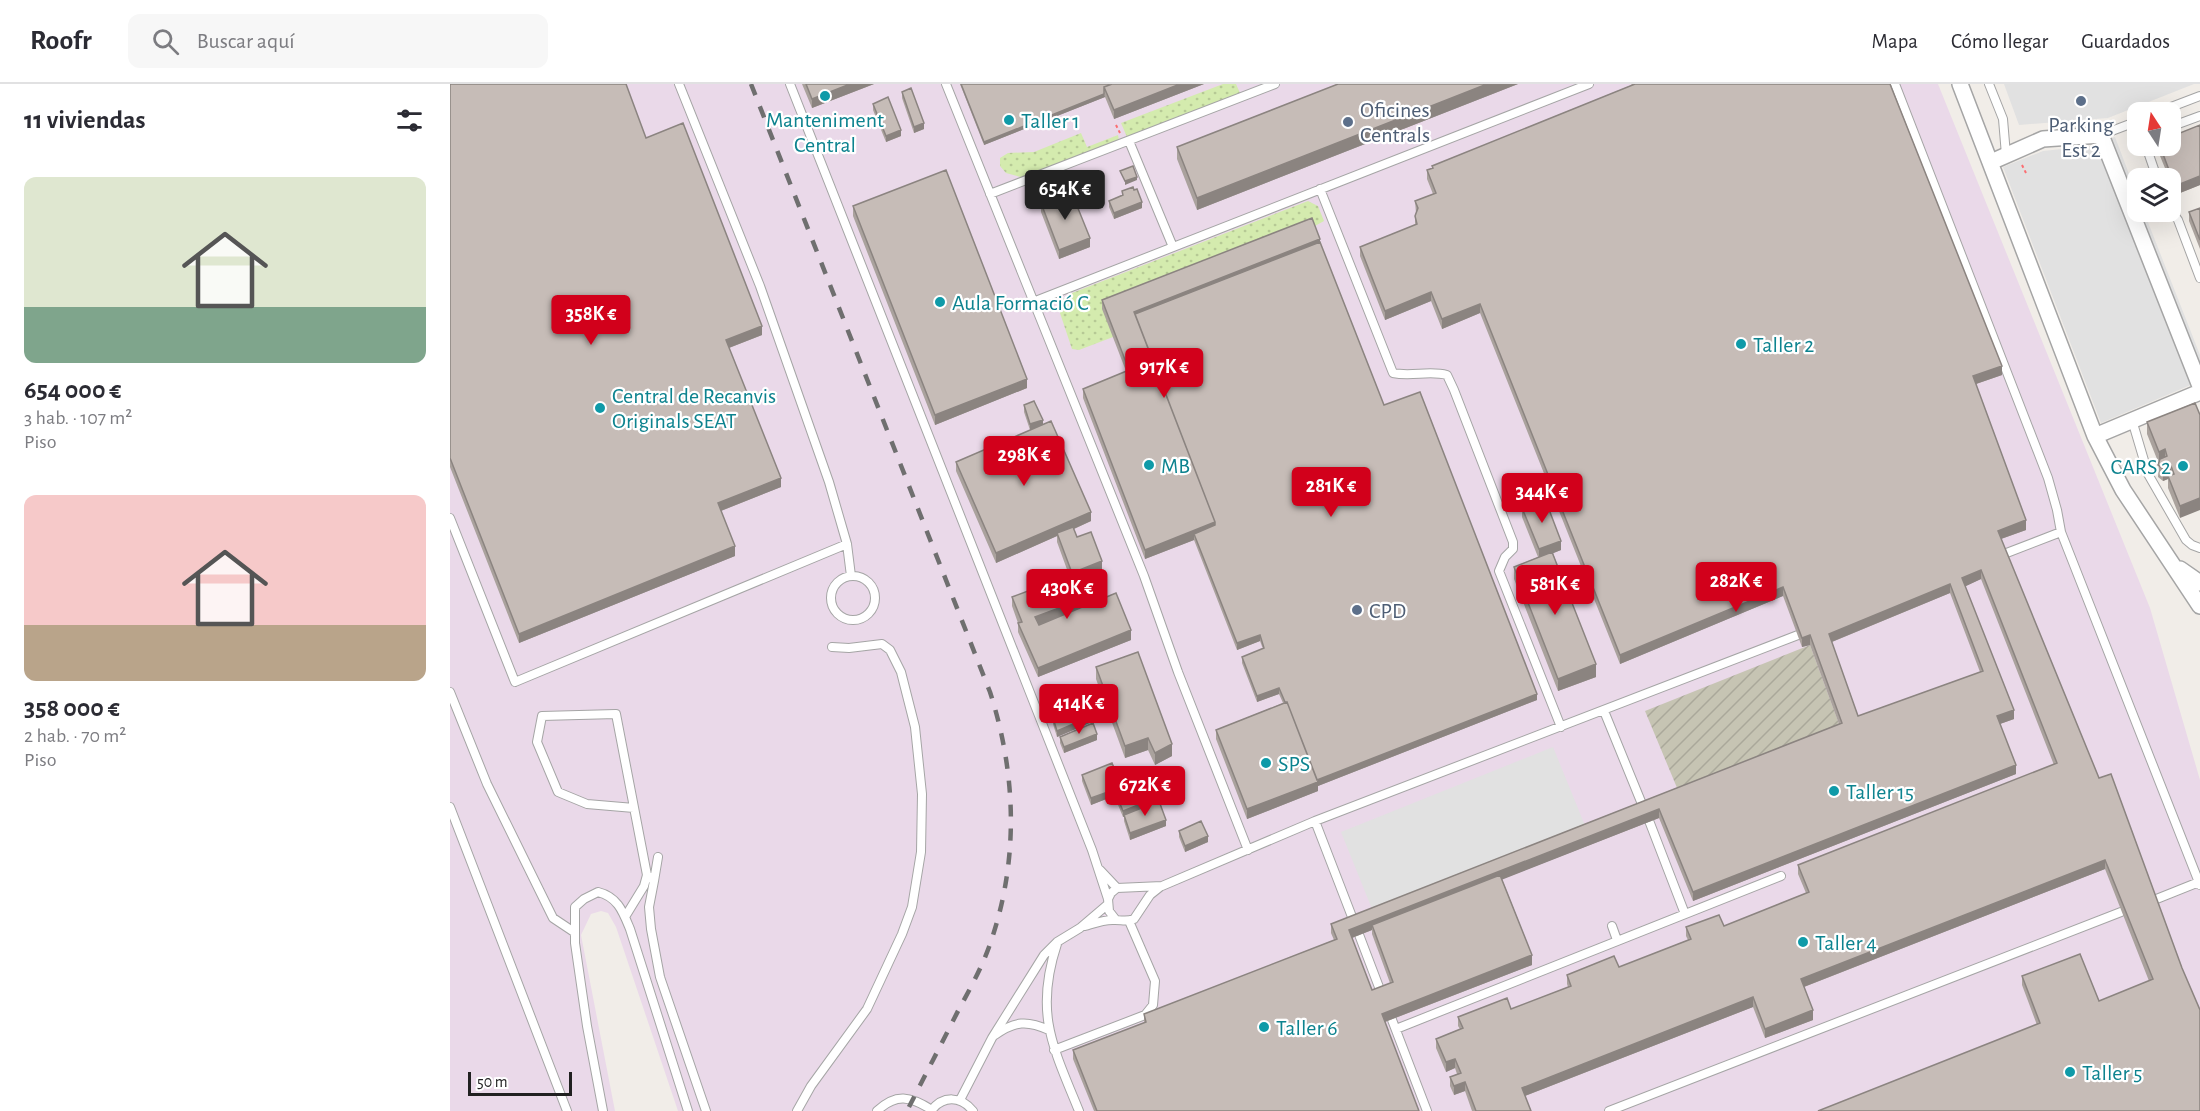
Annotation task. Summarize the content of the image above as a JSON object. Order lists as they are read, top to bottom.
{
  "places": [
    "Manteniment Central",
    "Parking Est 2",
    "Taller 1",
    "Oficines Centrals",
    "Aula Formació C",
    "Taller 2",
    "Central de Recanvis Originals SEAT",
    "MB",
    "CARS 2",
    "CPD",
    "SPS",
    "Taller 15",
    "Taller 4",
    "Taller 6",
    "Taller 5"
  ],
  "scale_bar": "50 m",
  "north": "top",
  "page": {
    "header": "Roofr",
    "search": "Buscar aquí",
    "nav": ["Mapa", "Cómo llegar", "Guardados"],
    "heading": "11 viviendas",
    "list": [
      {
        "name": "654 000 €",
        "note": "3 hab. · 107 m² · Piso"
      },
      {
        "name": "358 000 €",
        "note": "2 hab. · 70 m² · Piso"
      }
    ],
    "price": [
      "654K €",
      "358K €",
      "917K €",
      "298K €",
      "281K €",
      "344K €",
      "282K €",
      "581K €",
      "430K €",
      "414K €",
      "672K €"
    ],
    "scale": "50 m"
  }
}
